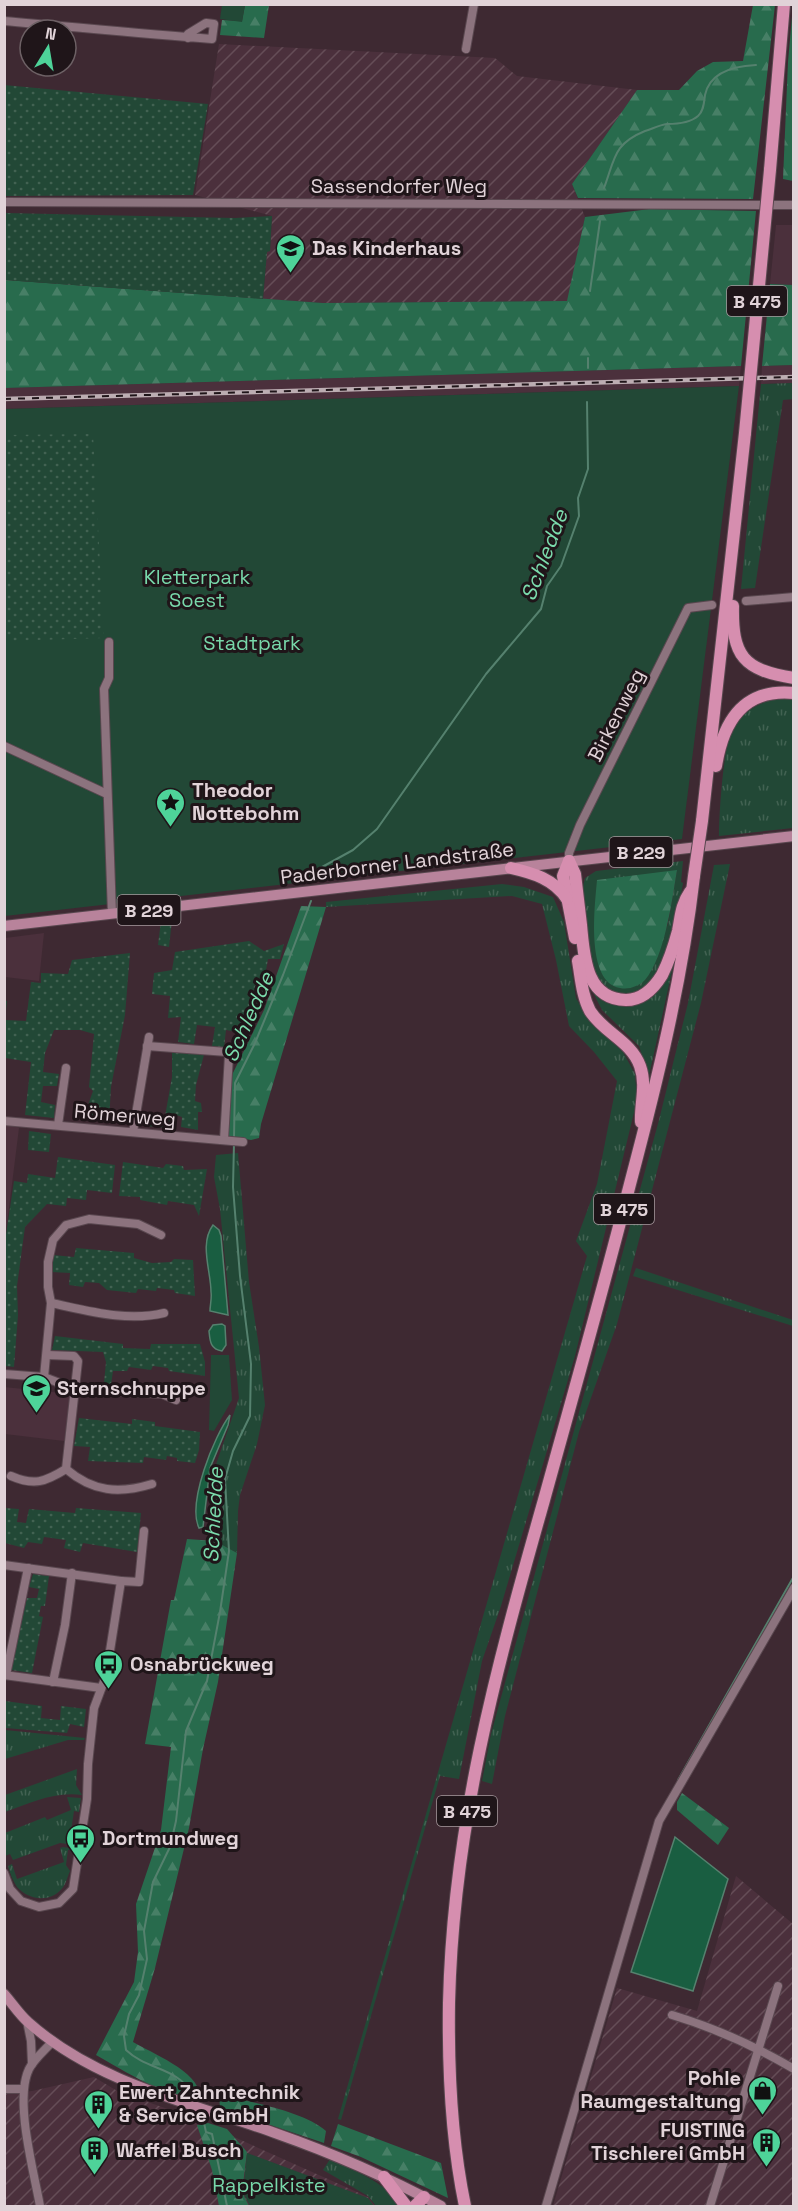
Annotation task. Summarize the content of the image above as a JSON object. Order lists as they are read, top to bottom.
{
  "streets": {
    "highway": ["B 475"],
    "main road": ["B 229", "Paderborner Landstraße"],
    "street": ["Sassendorfer Weg", "Birkenweg", "Römerweg"]
  },
  "crossings": [
    ["Birkenweg", "Paderborner Landstraße"]
  ],
  "water": ["Schledde"],
  "parks": ["Kletterpark Soest", "Stadtpark", "Rappelkiste"],
  "places": {
    "school or university": ["Das Kinderhaus", "Sternschnuppe"],
    "place": ["Theodor Nottebohm"],
    "bus stop": ["Osnabrückweg", "Dortmundweg"],
    "shop": ["Pohle Raumgestaltung"],
    "building": ["Ewert Zahntechnik & Service GmbH", "FUISTING Tischlerei GmbH", "Waffel Busch"]
  },
  "north": "top"
}
